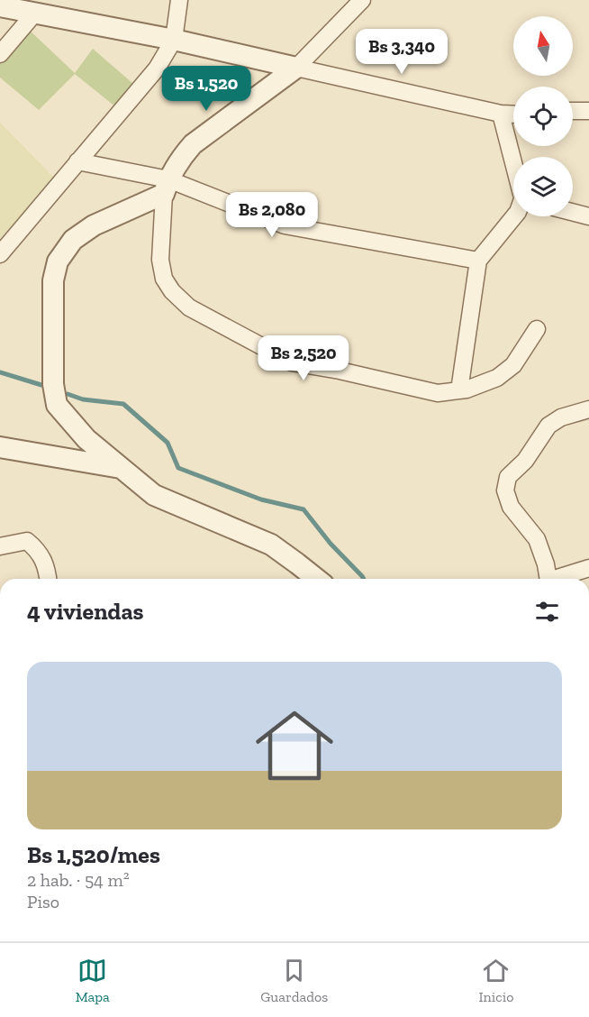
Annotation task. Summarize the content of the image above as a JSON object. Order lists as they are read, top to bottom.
{
  "north": "top",
  "page": {
    "price": [
      "Bs 3,340",
      "Bs 1,520",
      "Bs 2,080",
      "Bs 2,520"
    ],
    "heading": "4 viviendas",
    "list": [
      {
        "name": "Bs 1,520/mes",
        "note": "2 hab. · 54 m² · Piso"
      }
    ],
    "tabs": ["Mapa", "Guardados", "Inicio"]
  }
}
